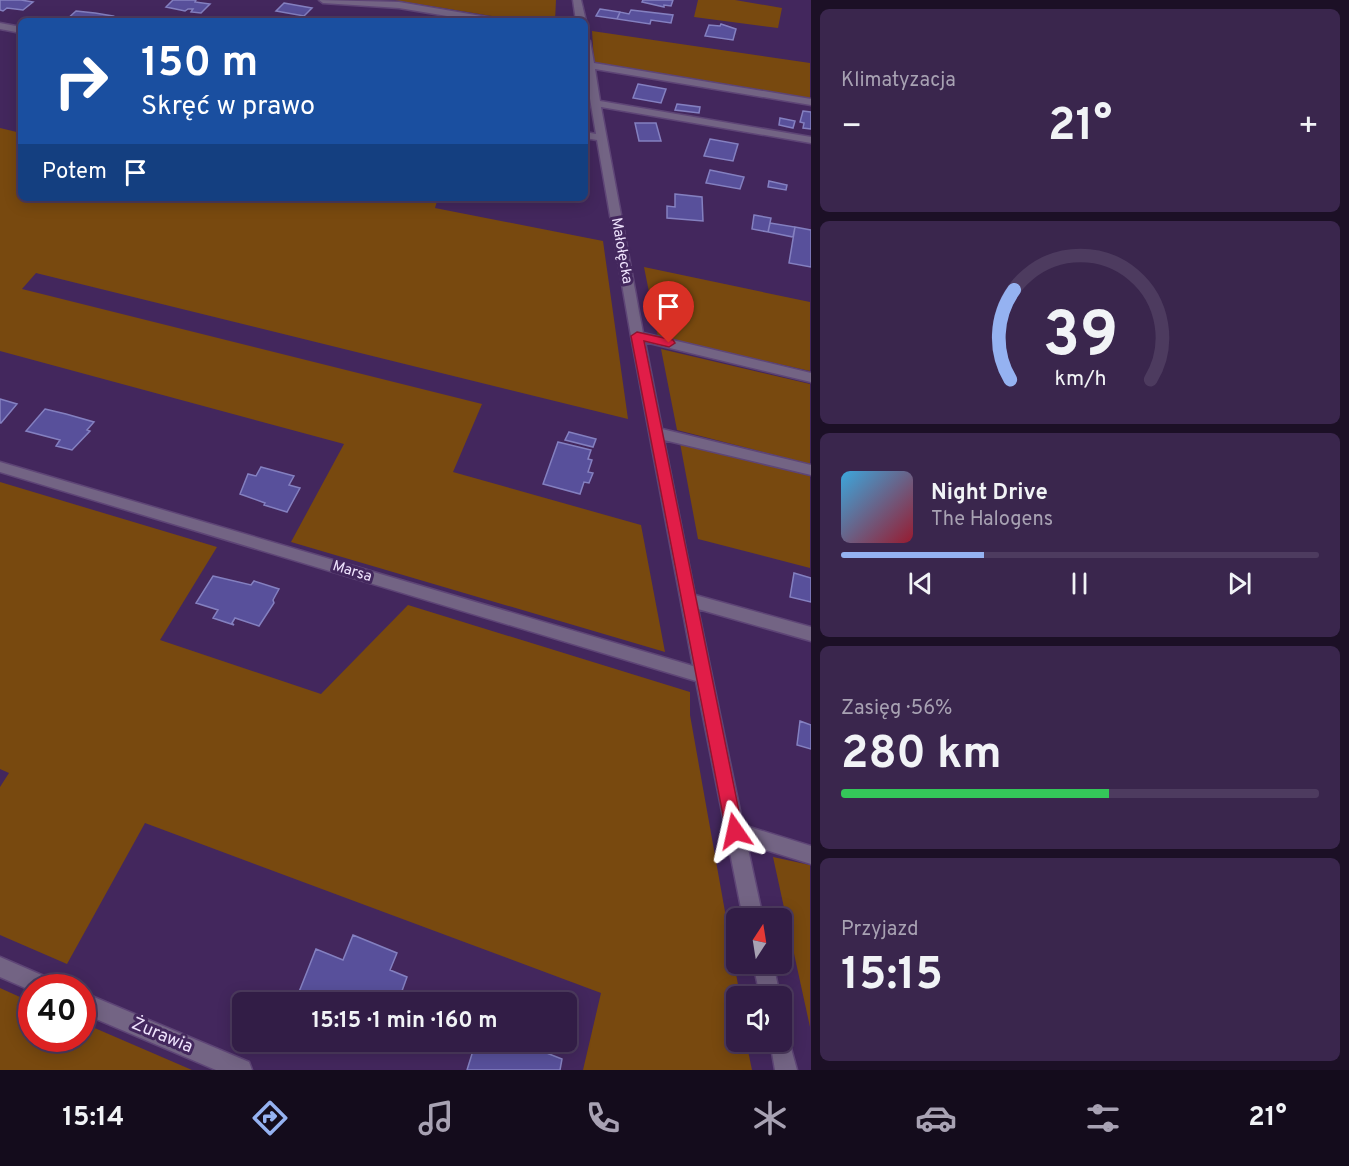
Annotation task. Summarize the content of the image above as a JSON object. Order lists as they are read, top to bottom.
{
  "streets": {
    "street": ["Małołęcka", "Marsa", "Żurawia"]
  },
  "crossings": [
    ["Małołęcka", "Marsa"]
  ],
  "north": "top",
  "page": {
    "tile": [
      "Klimatyzacja",
      ["Zasięg · 56%", "280 km"],
      ["Przyjazd", "15:15"]
    ],
    "turn": ["150 m", "Skręć w prawo"],
    "heat": ["−", "21°", "+"],
    "then": "Potem",
    "song": ["Night Drive", "The Halogens"],
    "limit": "40",
    "trip": "15:15 · 1 min · 160 m",
    "tabs": ["15:14", "21°"],
    "gauge": ["39", "km/h"]
  }
}
